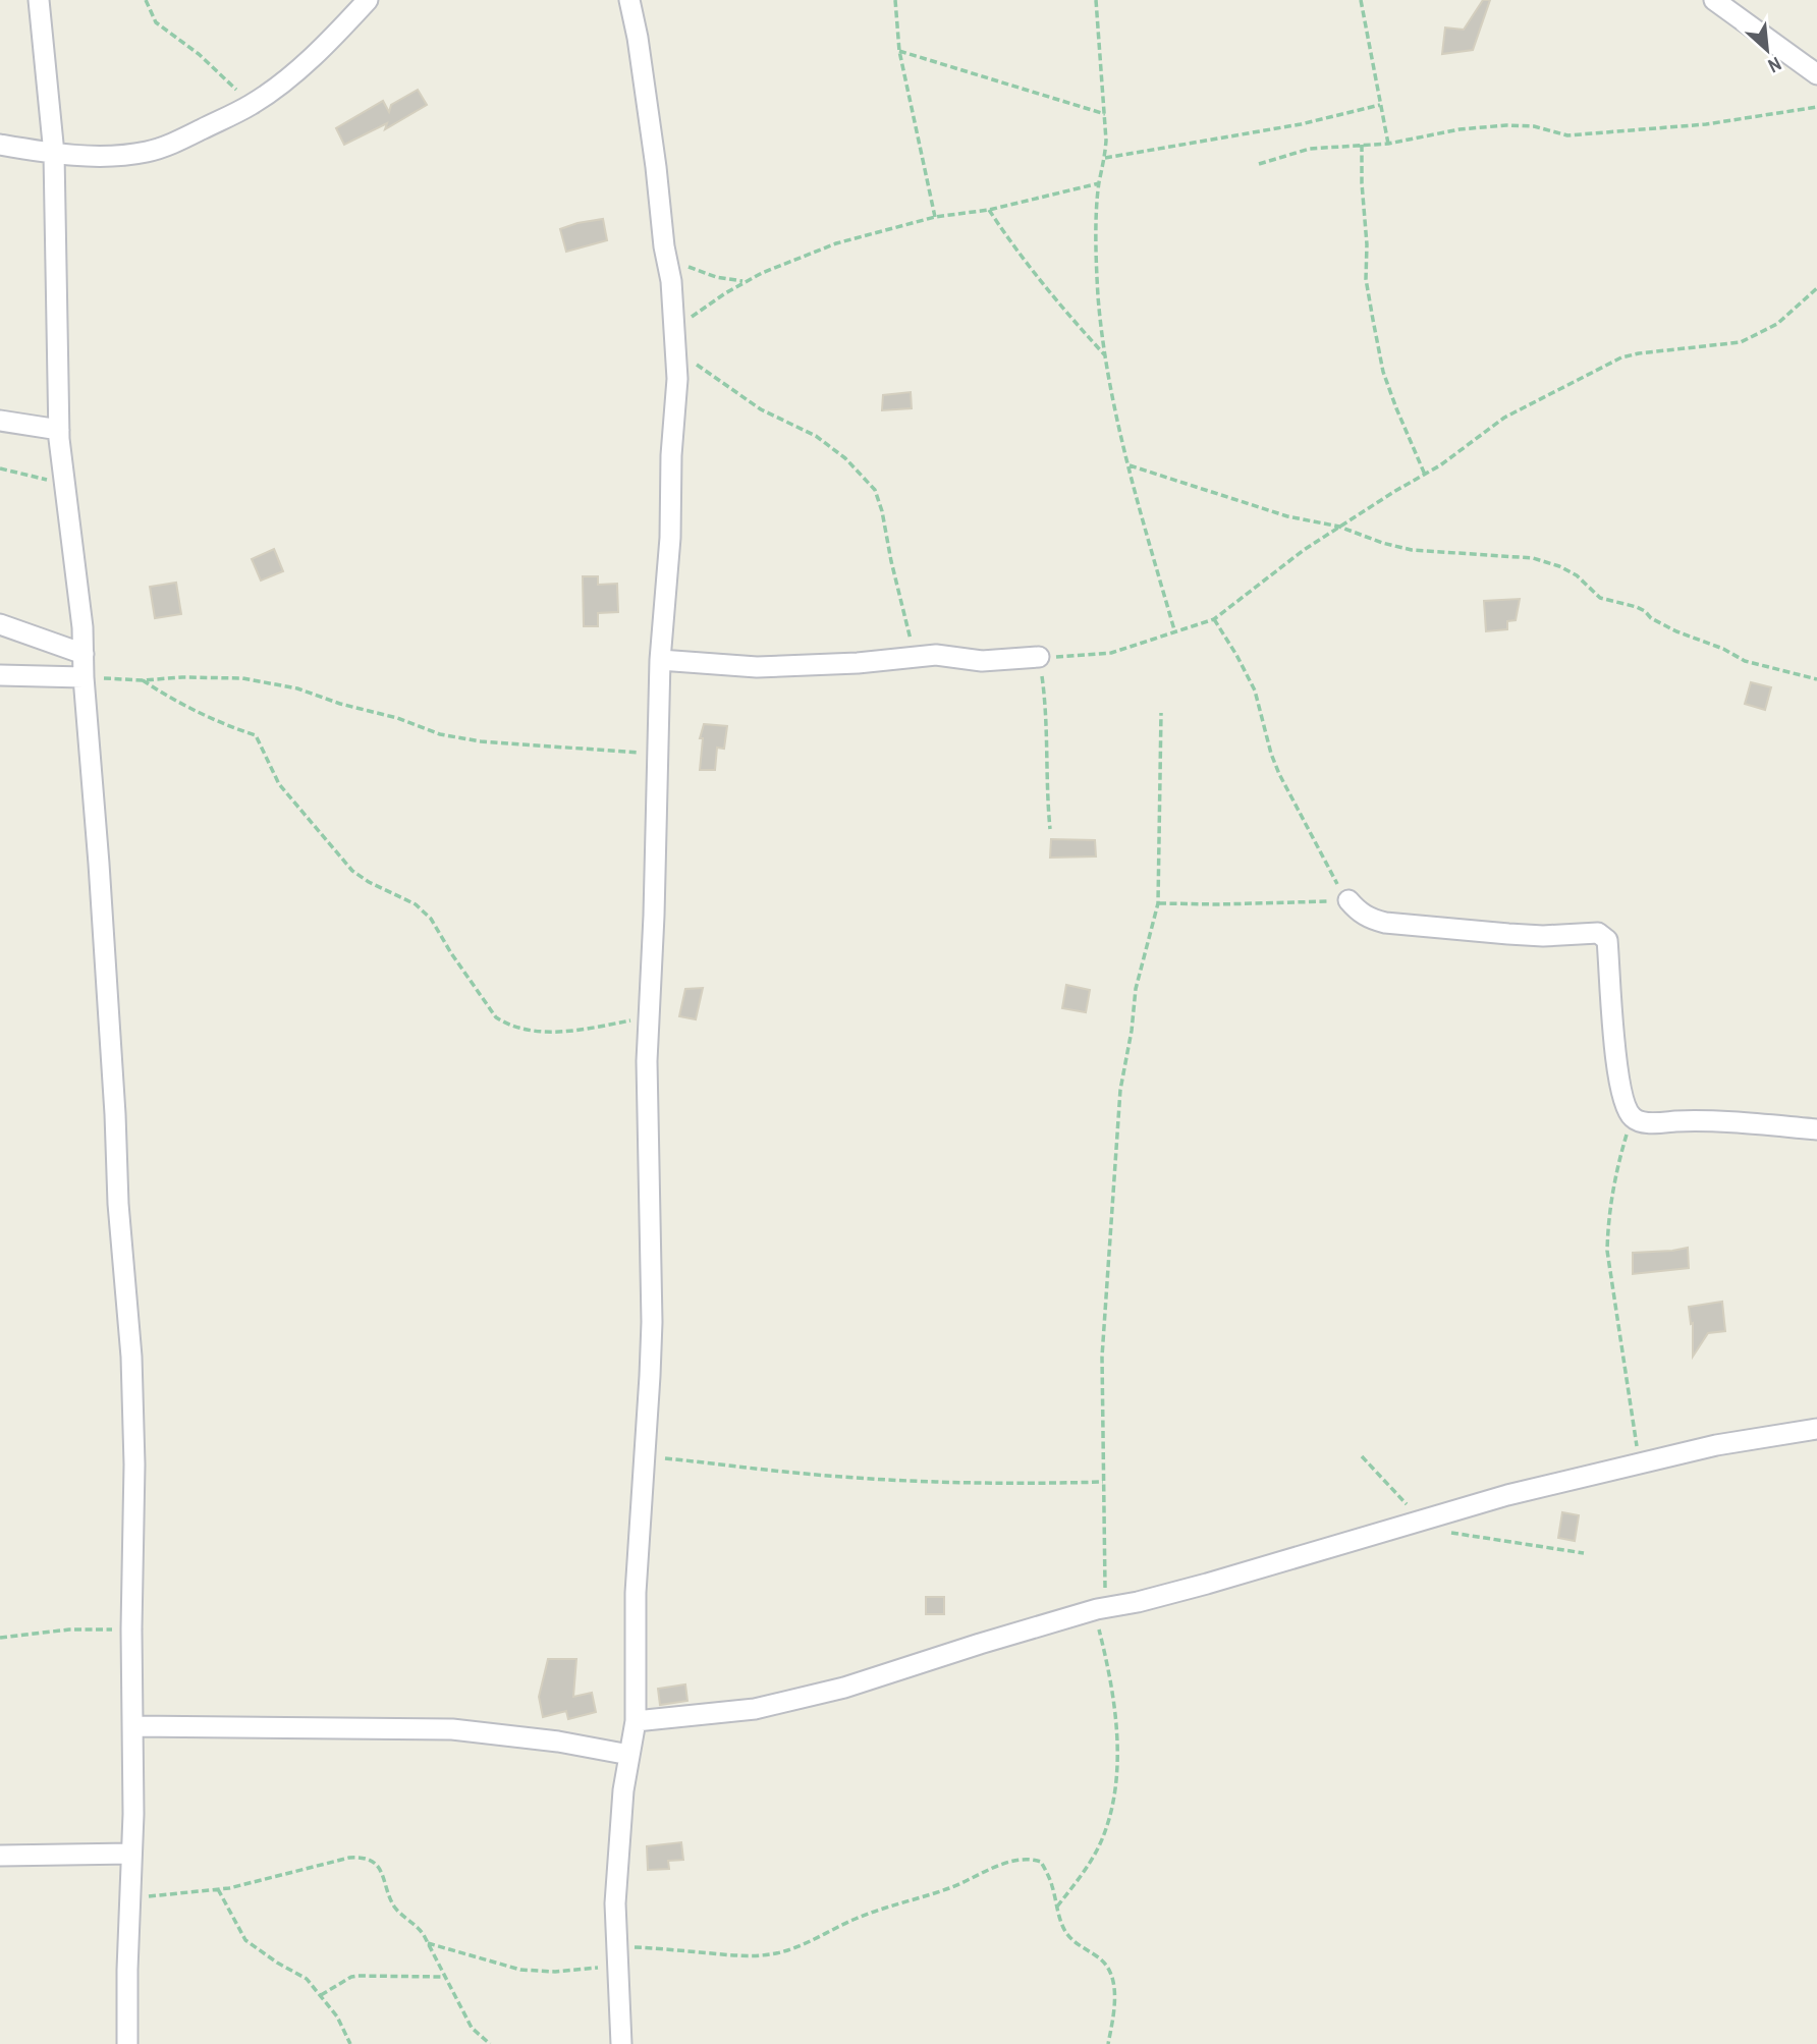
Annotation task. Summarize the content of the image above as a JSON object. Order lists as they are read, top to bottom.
{
  "north": "bottom right"
}
